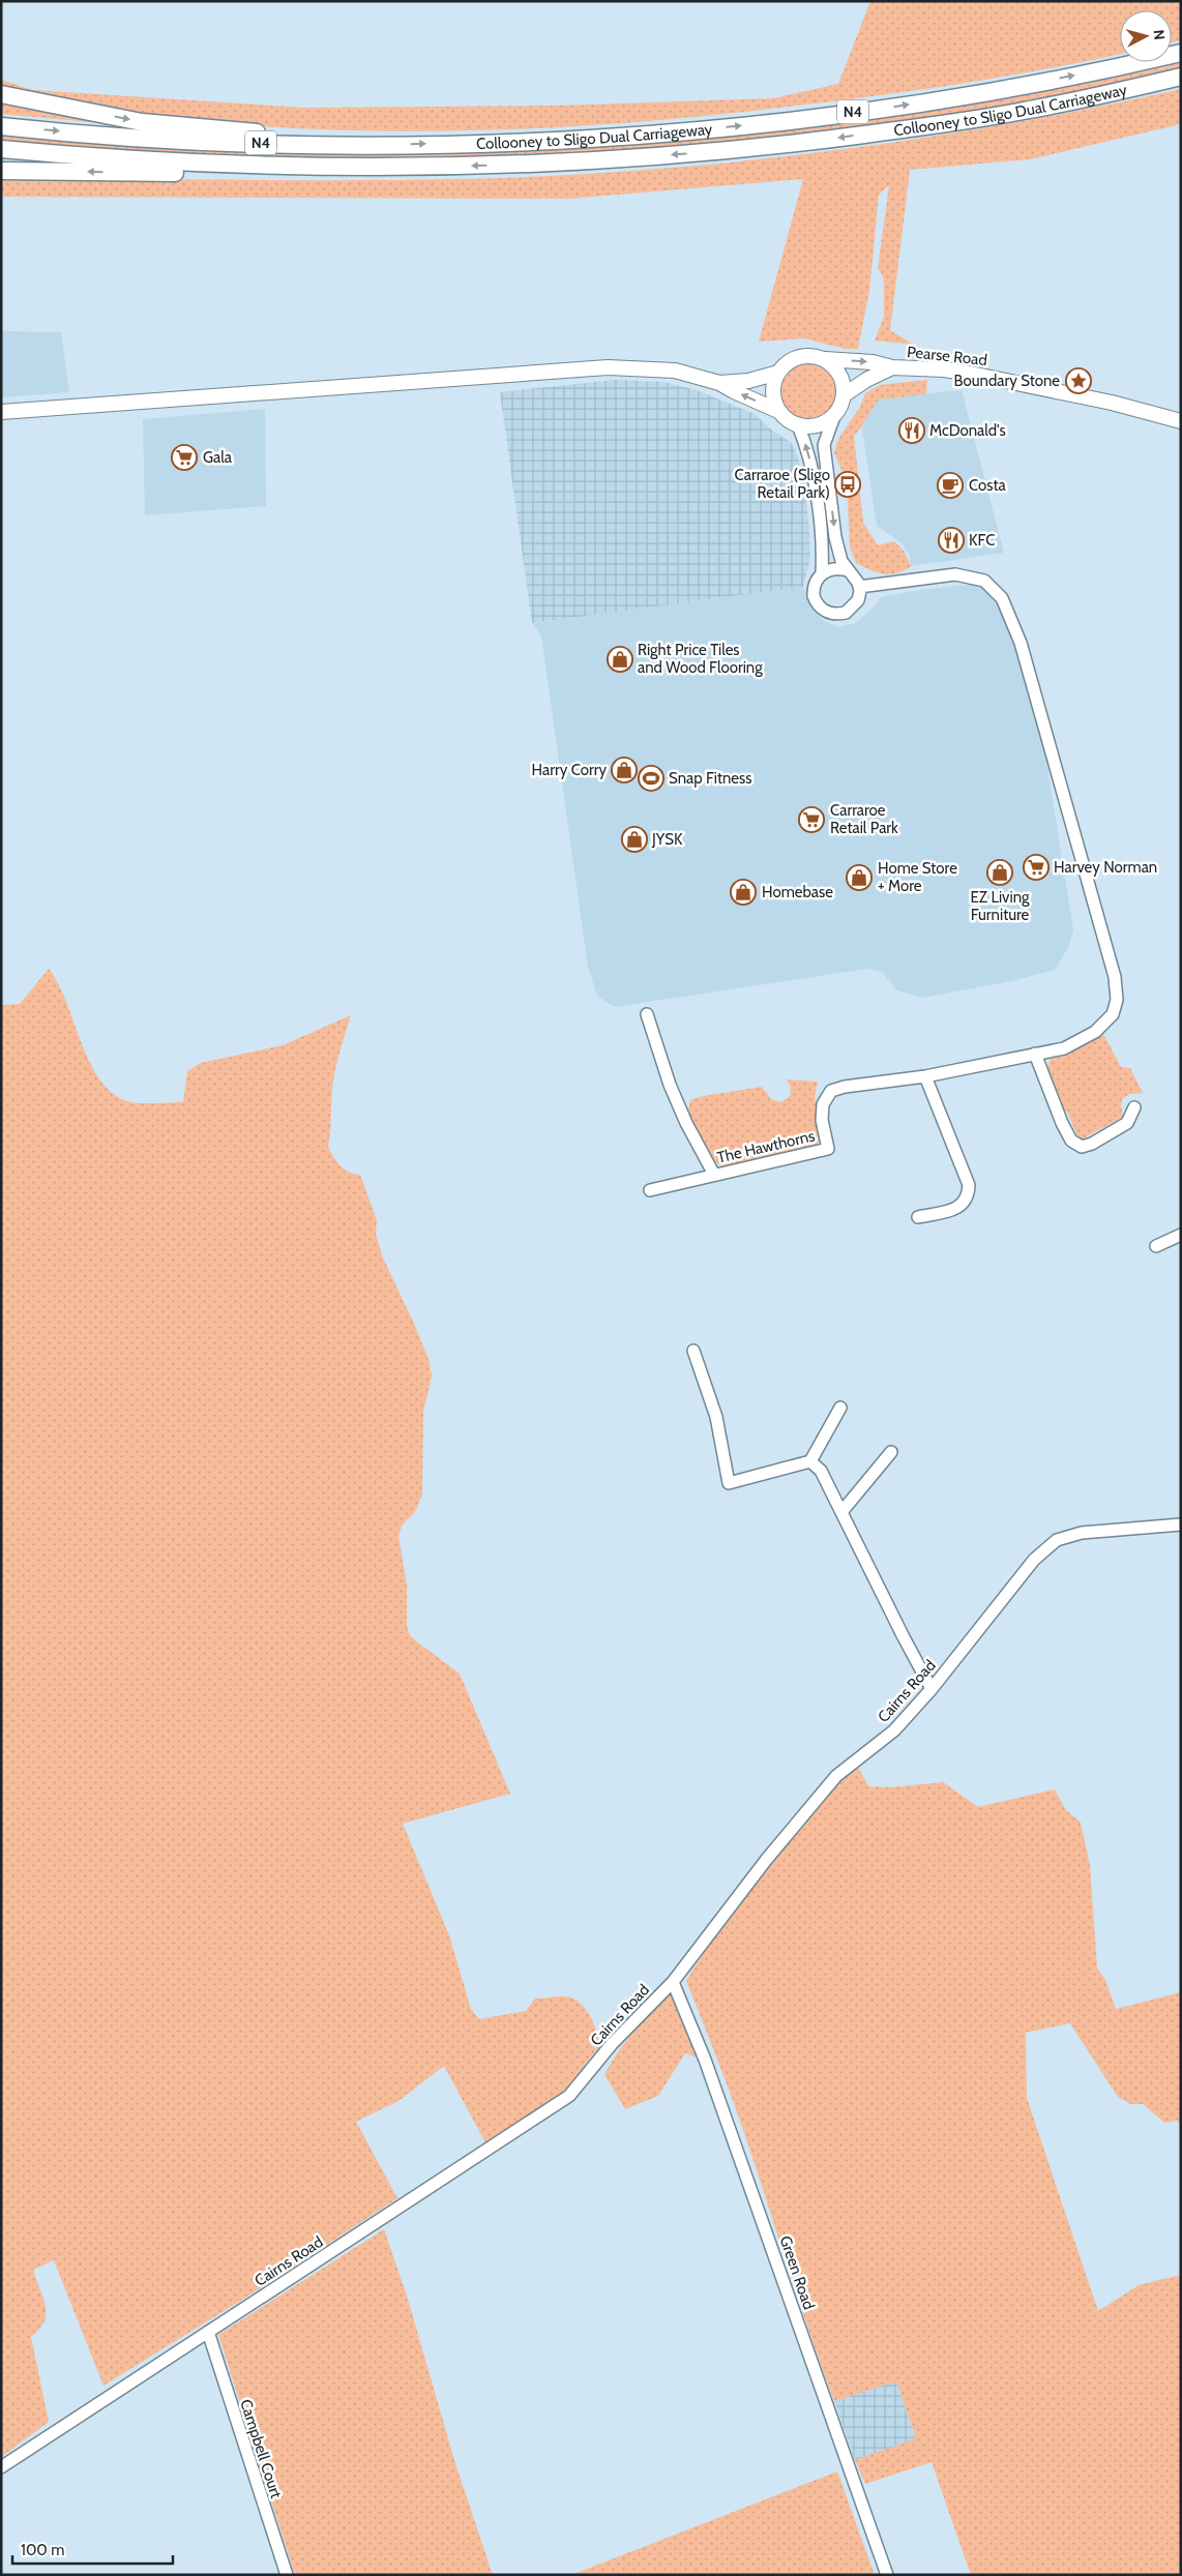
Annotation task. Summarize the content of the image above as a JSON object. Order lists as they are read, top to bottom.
{
  "streets": {
    "highway": ["Collooney to Sligo Dual Carriageway", "N4"],
    "main road": ["Pearse Road"],
    "street": [
      "The Hawthorns",
      "Cairns Road",
      "Green Road",
      "Campbell Court"
    ]
  },
  "crossings": [
    ["Collooney to Sligo Dual Carriageway", "N4"],
    ["Cairns Road", "Green Road"],
    ["Cairns Road", "Campbell Court"]
  ],
  "places": {
    "place": ["Boundary Stone"],
    "restaurant": ["McDonald's", "KFC"],
    "supermarket": ["Gala", "Carraroe Retail Park", "Harvey Norman"],
    "bus stop": ["Carraroe (Sligo Retail Park)"],
    "cafe": ["Costa"],
    "shop": [
      "Right Price Tiles and Wood Flooring",
      "Harry Corry",
      "JYSK",
      "EZ Living Furniture",
      "Home Store + More",
      "Homebase"
    ],
    "sports": ["Snap Fitness"]
  },
  "scale_bar": "100 m",
  "north": "right"
}
